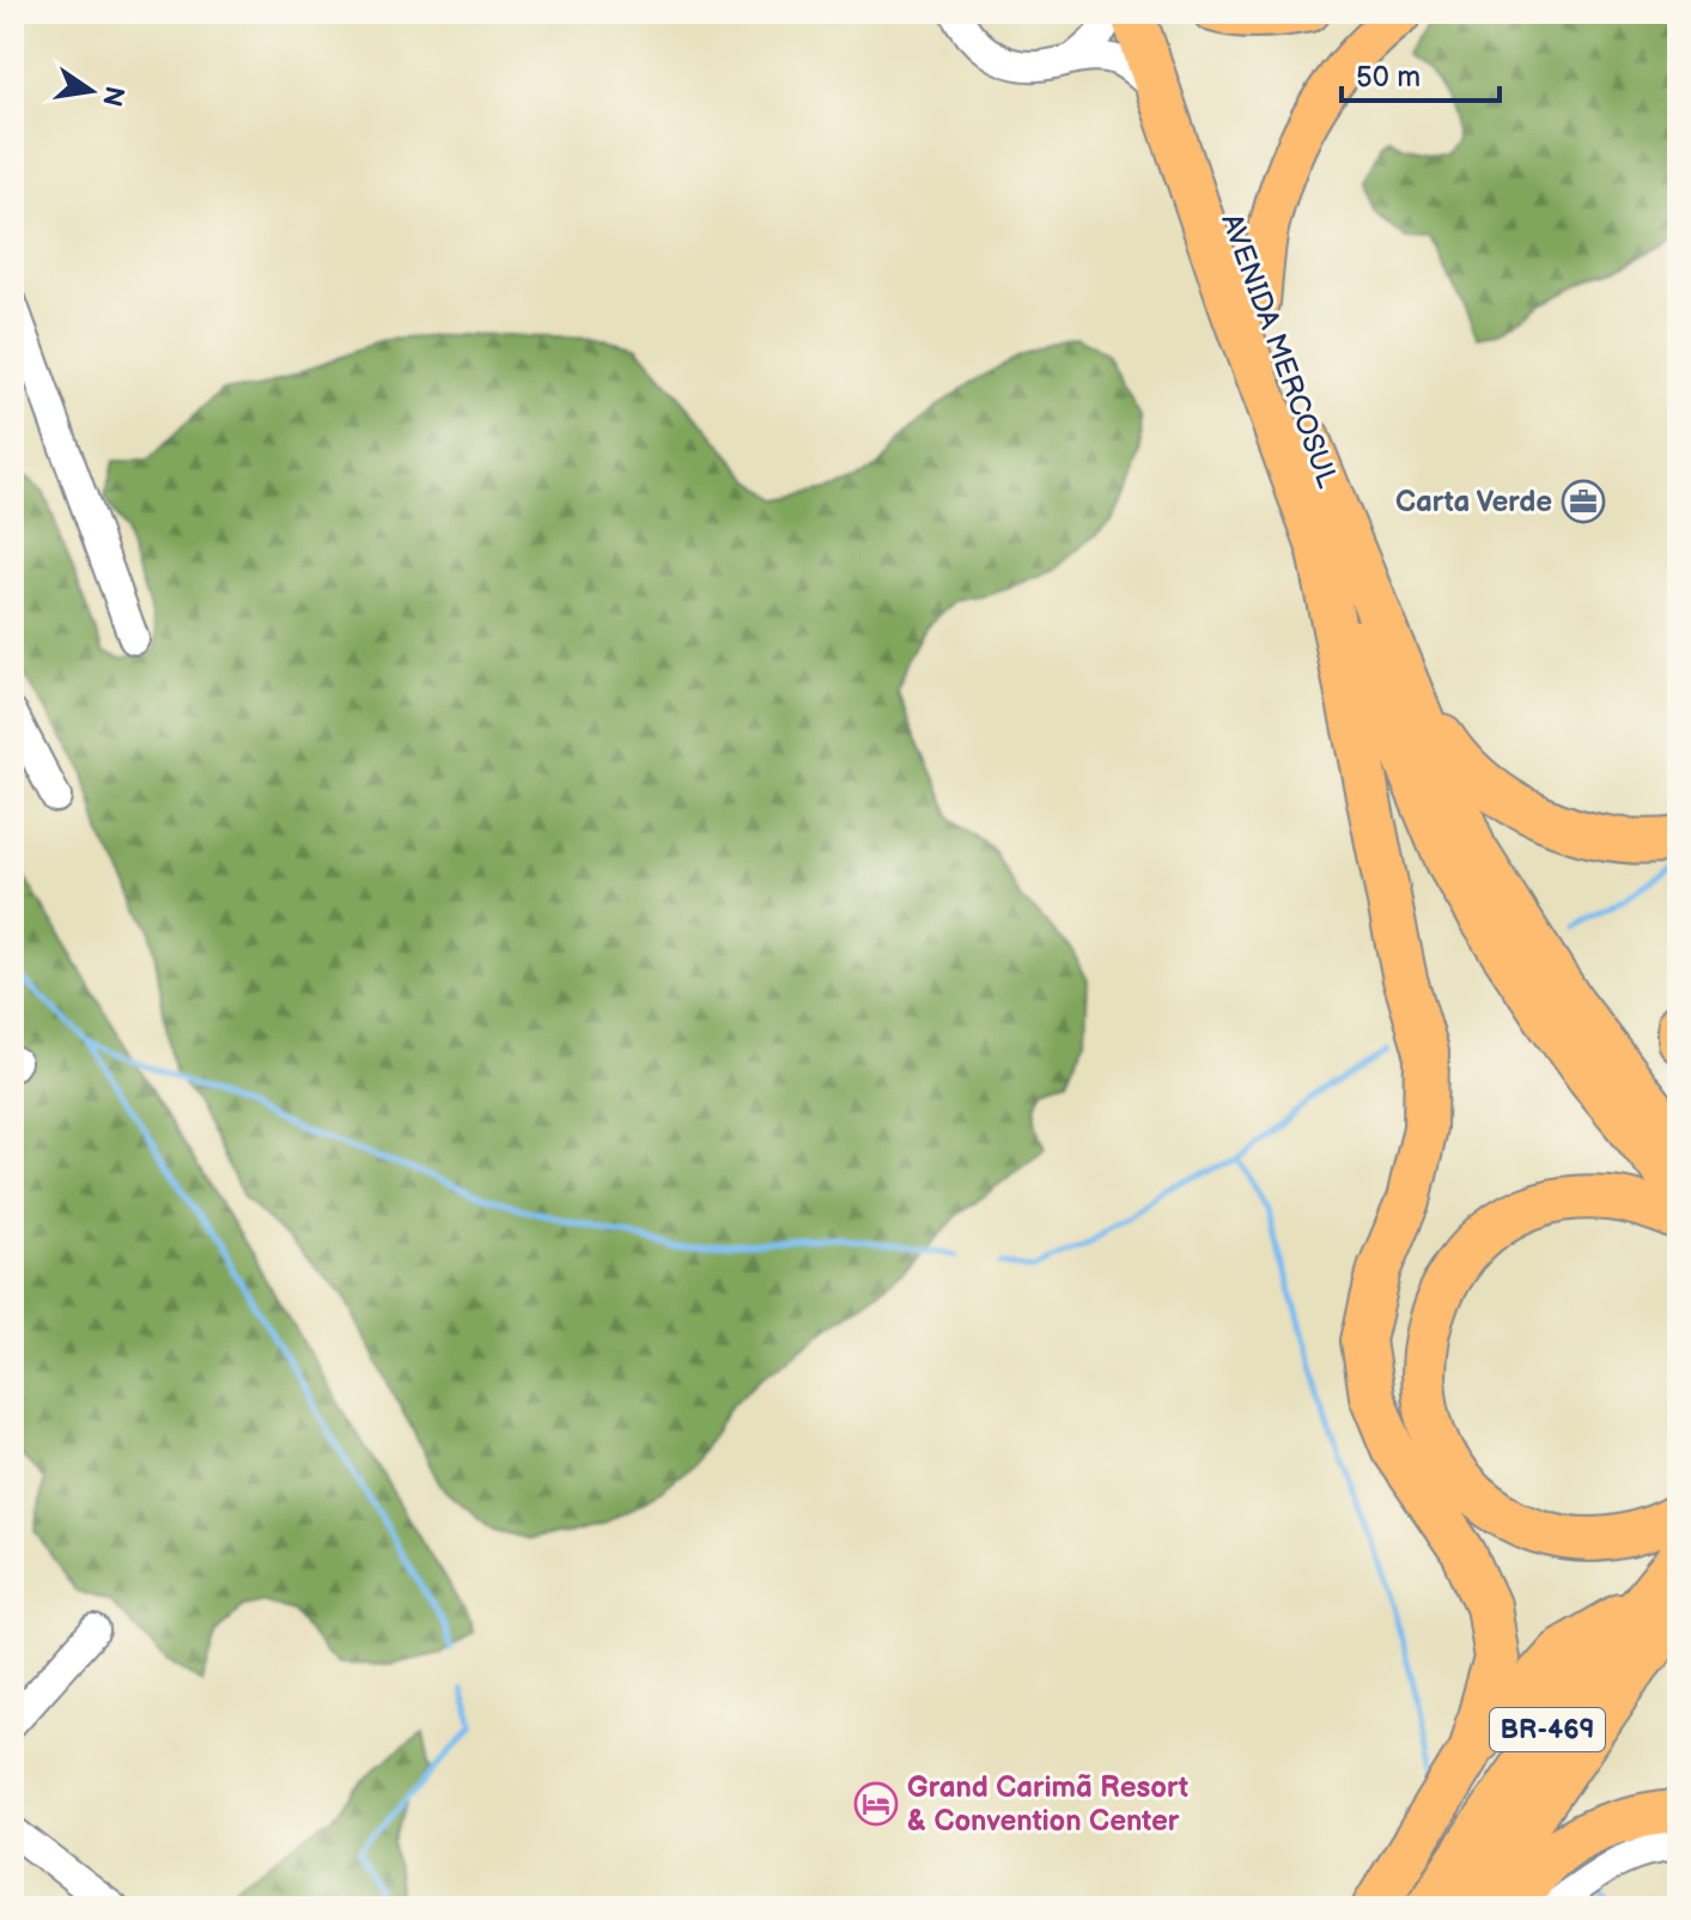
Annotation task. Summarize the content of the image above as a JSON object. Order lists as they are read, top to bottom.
{
  "streets": {
    "highway": ["AVENIDA MERCOSUL", "BR-469"]
  },
  "places": {
    "office": ["Carta Verde"],
    "hotel": ["Grand Carimã Resort & Convention Center"]
  },
  "scale_bar": "50 m",
  "north": "right"
}
